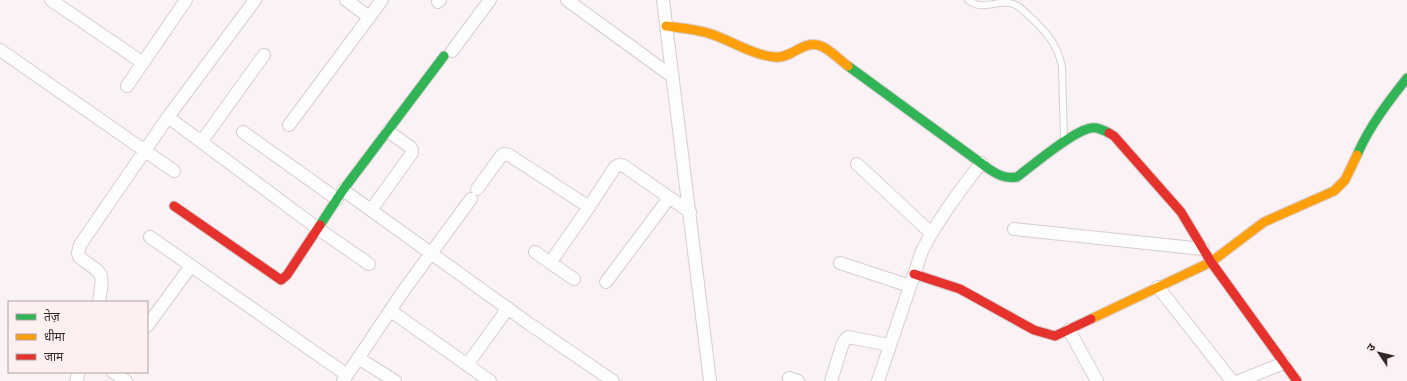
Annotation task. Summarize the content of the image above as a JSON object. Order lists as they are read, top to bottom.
{
  "legend": ["तेज़", "धीमा", "जाम"],
  "north": "top left"
}
